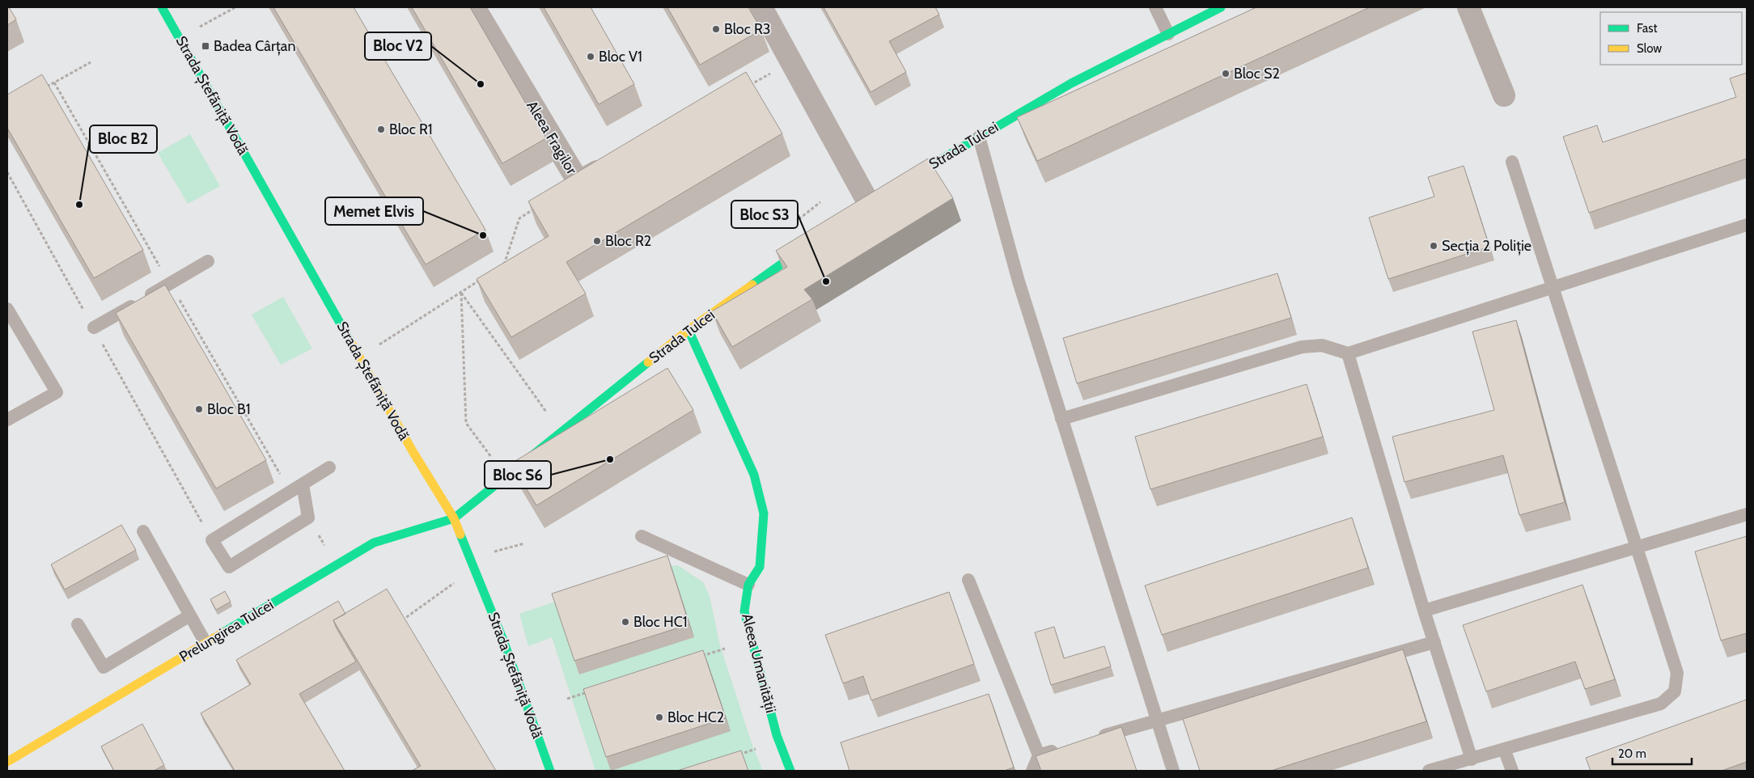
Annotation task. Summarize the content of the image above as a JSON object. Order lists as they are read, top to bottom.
{
  "streets": {
    "street": [
      "Strada Ștefăniță Vodă",
      "Aleea Fragilor",
      "Strada Tulcei",
      "Prelungirea Tulcei",
      "Aleea Umanității"
    ]
  },
  "crossings": [
    ["Strada Ștefăniță Vodă", "Strada Tulcei"],
    ["Strada Ștefăniță Vodă", "Prelungirea Tulcei"],
    ["Strada Tulcei", "Prelungirea Tulcei"],
    ["Strada Tulcei", "Aleea Umanității"]
  ],
  "places": {
    "other": [
      "Bloc R3",
      "Bloc V1",
      "Bloc S2",
      "Bloc V2",
      "Bloc R1",
      "Bloc B2",
      "Memet Elvis",
      "Bloc R2",
      "Secția 2 Poliție",
      "Bloc S3",
      "Bloc B1",
      "Bloc S6",
      "Bloc HC1",
      "Bloc HC2"
    ],
    "transit": ["Badea Cârțan"]
  },
  "legend": ["Fast", "Slow"],
  "scale_bar": "20 m"
}
